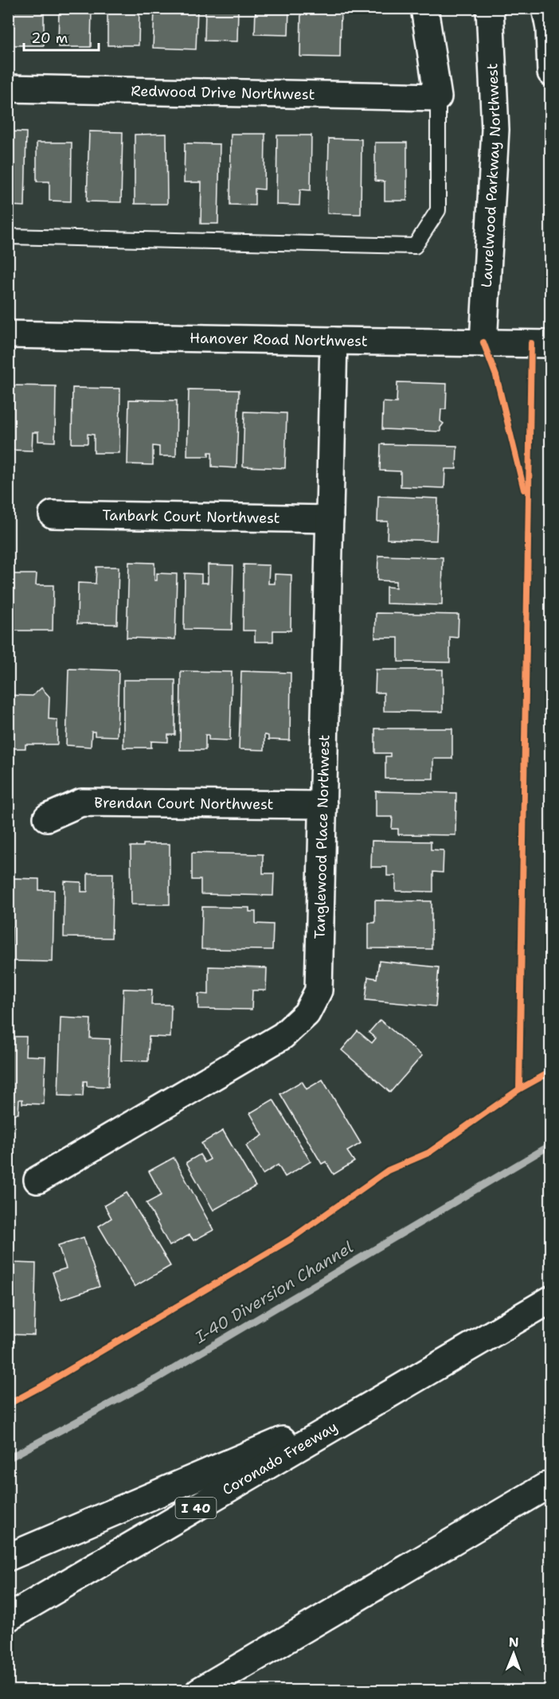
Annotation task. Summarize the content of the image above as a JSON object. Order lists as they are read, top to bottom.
{
  "streets": {
    "main road": [
      "Redwood Drive Northwest",
      "Laurelwood Parkway Northwest",
      "Hanover Road Northwest",
      "Tanbark Court Northwest",
      "Brendan Court Northwest",
      "Tanglewood Place Northwest",
      "Coronado Freeway",
      "I 40"
    ]
  },
  "crossings": [
    ["Laurelwood Parkway Northwest", "Hanover Road Northwest"],
    ["Hanover Road Northwest", "Tanglewood Place Northwest"],
    ["Tanbark Court Northwest", "Tanglewood Place Northwest"],
    ["Brendan Court Northwest", "Tanglewood Place Northwest"]
  ],
  "water": ["I-40 Diversion Channel"],
  "scale_bar": "20 m",
  "north": "top"
}
